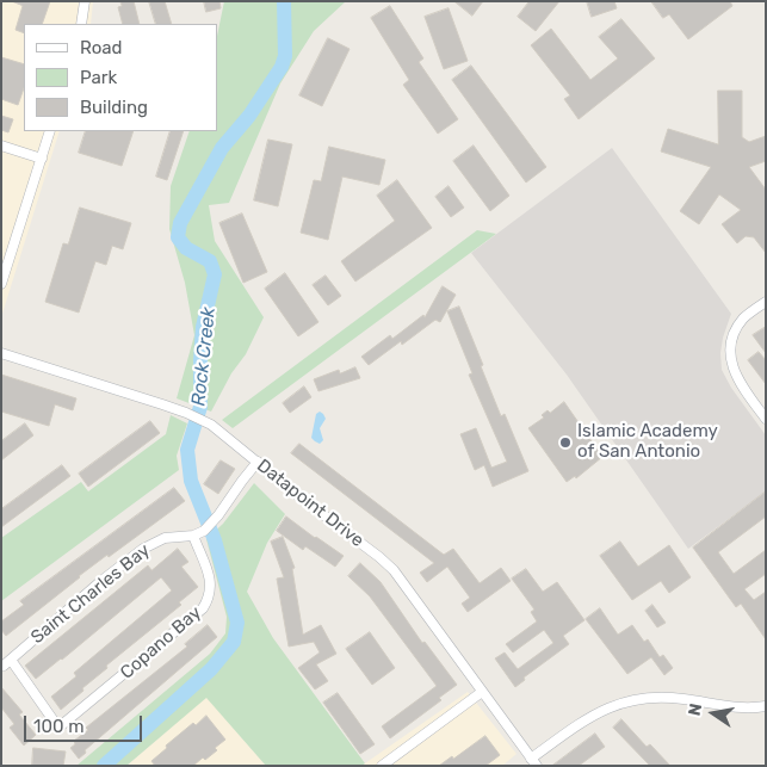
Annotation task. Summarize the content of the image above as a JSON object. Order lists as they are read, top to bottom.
{
  "streets": {
    "street": ["Datapoint Drive", "Saint Charles Bay", "Copano Bay"]
  },
  "crossings": [
    ["Datapoint Drive", "Saint Charles Bay"],
    ["Saint Charles Bay", "Copano Bay"]
  ],
  "water": ["Rock Creek"],
  "places": ["Islamic Academy of San Antonio"],
  "legend": ["Road", "Park", "Building"],
  "scale_bar": "100 m",
  "north": "left"
}
